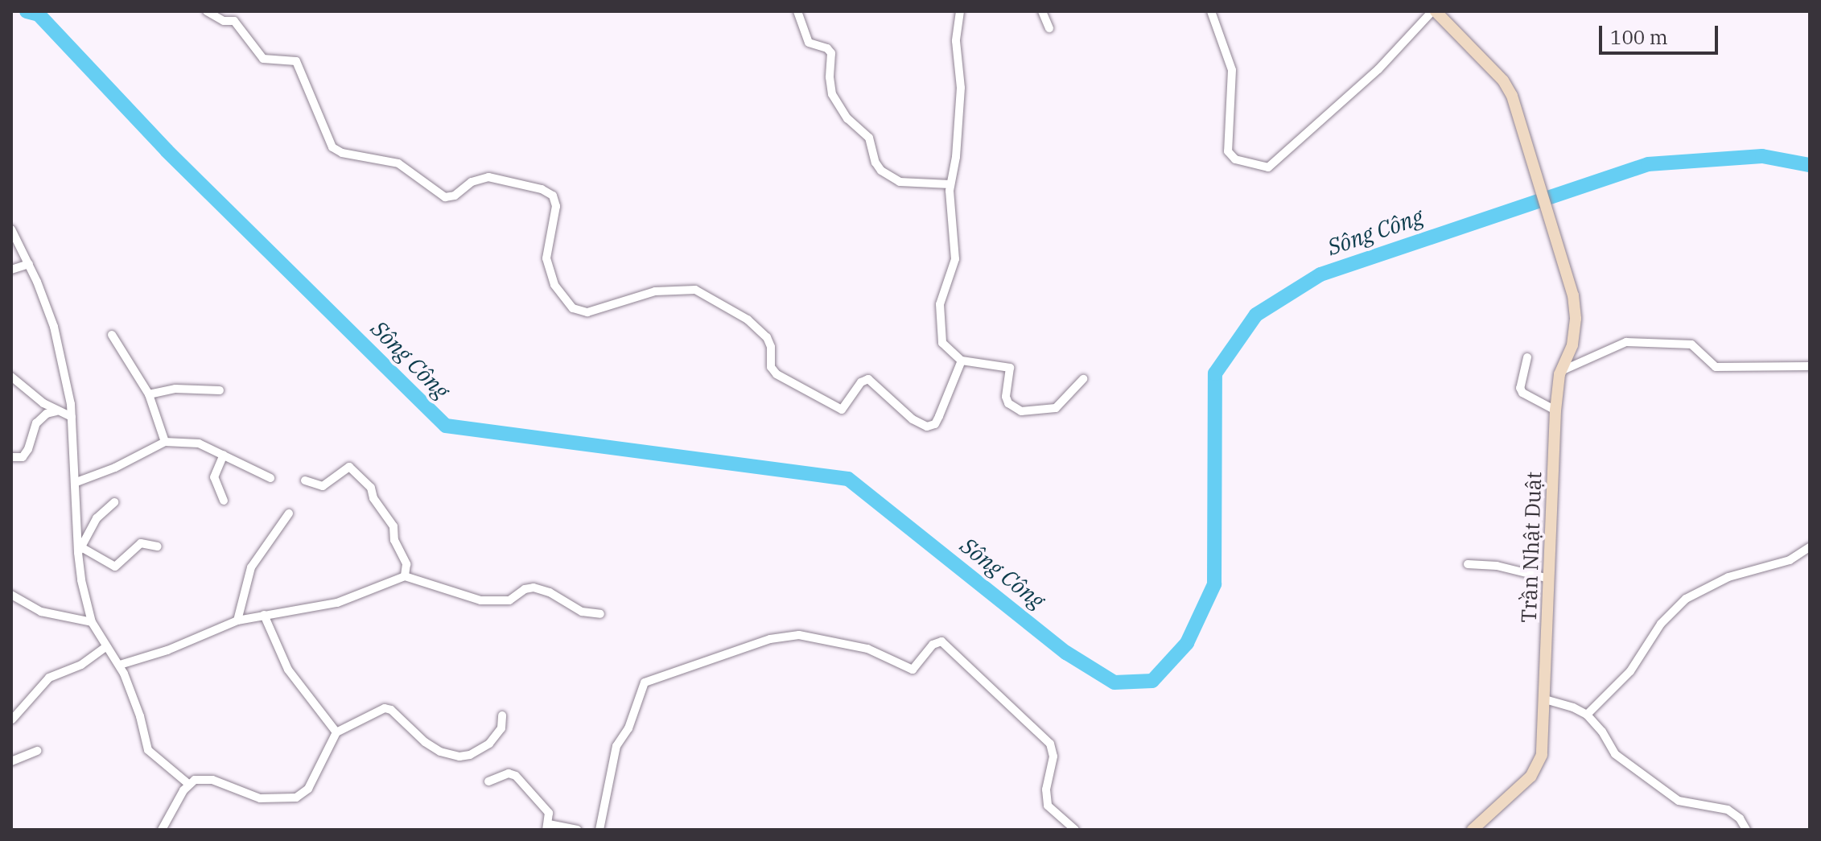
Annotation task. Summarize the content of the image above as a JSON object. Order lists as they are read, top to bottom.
{
  "streets": {
    "main road": ["Trần Nhật Duật"]
  },
  "water": ["Sông Công"],
  "scale_bar": "100 m"
}
